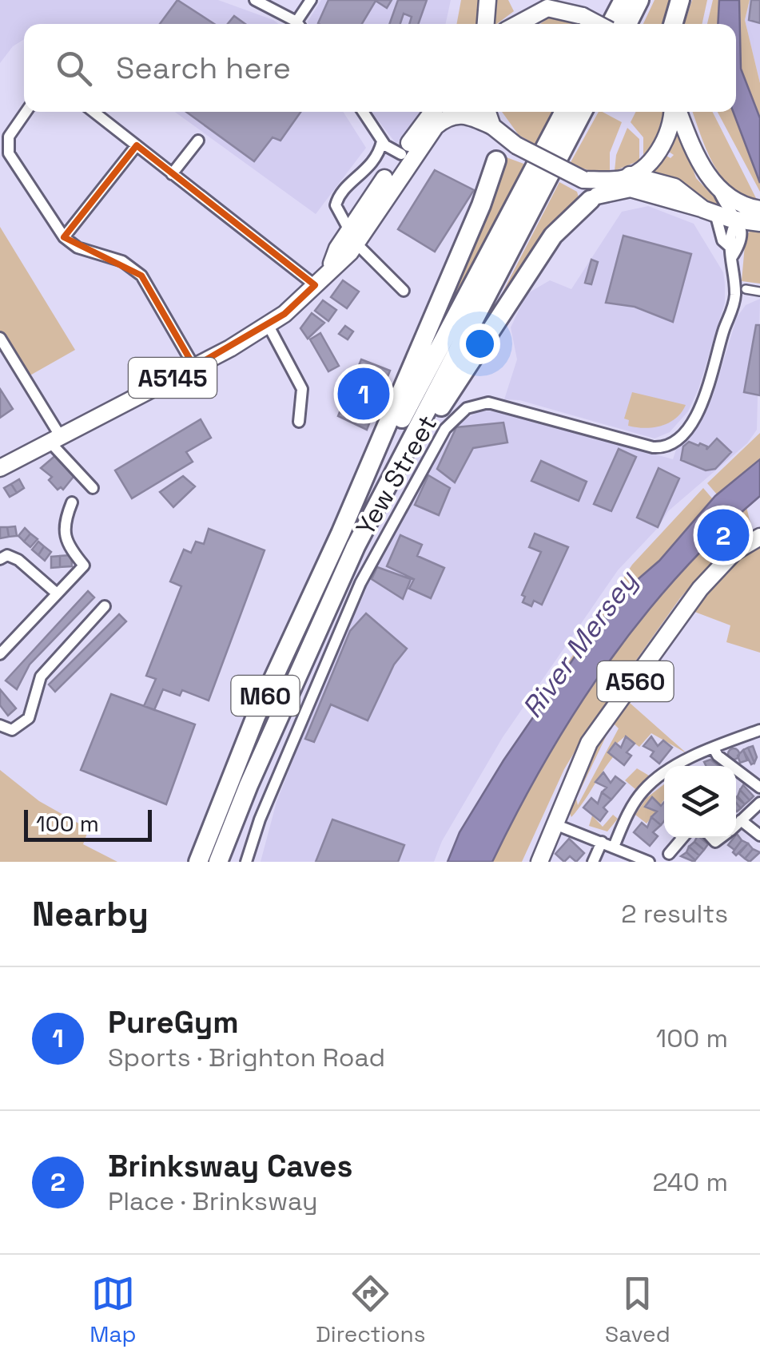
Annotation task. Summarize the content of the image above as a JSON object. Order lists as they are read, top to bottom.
{
  "streets": {
    "highway": ["M60"],
    "main road": ["A5145", "A560"],
    "street": ["Yew Street"]
  },
  "water": ["River Mersey"],
  "scale_bar": "100 m",
  "page": {
    "search": "Search here",
    "pins": ["1", "2"],
    "scale": "100 m",
    "heading": ["Nearby", "2 results"],
    "list": [
      {
        "mark": "1",
        "name": "PureGym",
        "note": "Sports · Brighton Road",
        "value": "100 m"
      },
      {
        "mark": "2",
        "name": "Brinksway Caves",
        "note": "Place · Brinksway",
        "value": "240 m"
      }
    ],
    "nav": ["Map", "Directions", "Saved"]
  }
}
